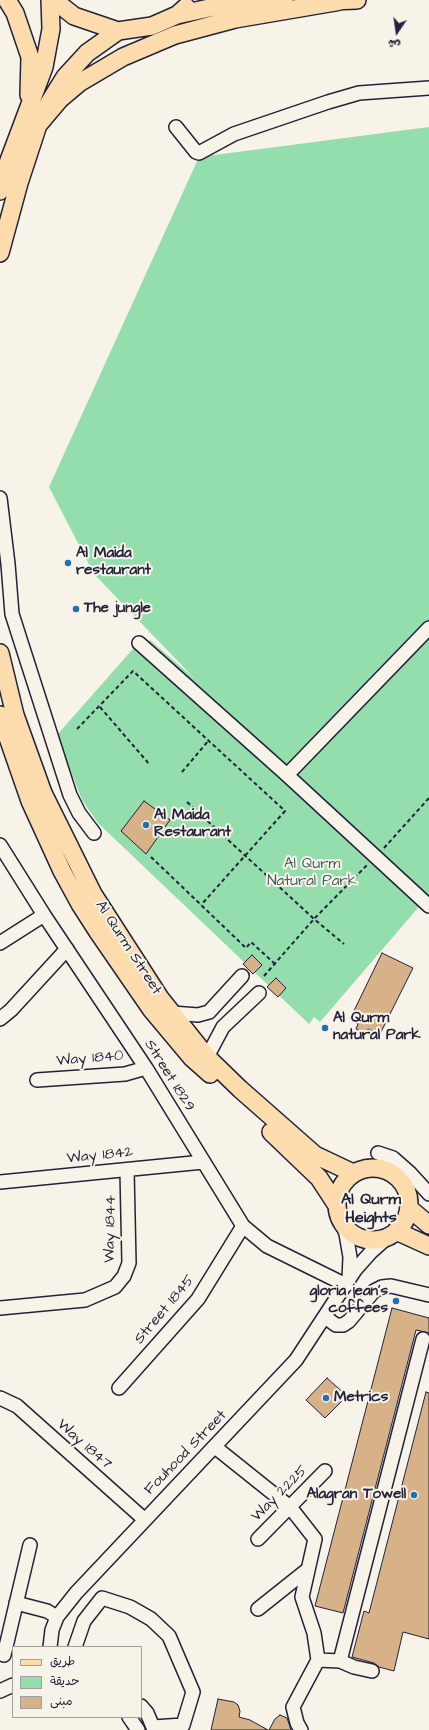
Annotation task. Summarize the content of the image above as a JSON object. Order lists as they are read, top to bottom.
{
  "streets": {
    "main road": ["Al Qurm Street"],
    "street": [
      "Way 1840",
      "Street 1829",
      "Way 1842",
      "Way 1844",
      "Street 1845",
      "Way 1847",
      "Fouhood Street",
      "Way 2225"
    ]
  },
  "crossings": [
    ["Al Qurm Street", "Fouhood Street"],
    ["Way 1840", "Street 1829"],
    ["Street 1829", "Way 1842"],
    ["Street 1829", "Street 1845"],
    ["Street 1829", "Fouhood Street"],
    ["Way 1842", "Way 1844"],
    ["Way 1847", "Fouhood Street"]
  ],
  "districts": ["Al Qurm Heights"],
  "parks": ["Al Qurm Natural Park"],
  "places": [
    "Al Maida restaurant",
    "The jungle",
    "Al Maida Restaurant",
    "Al Qurm natural Park",
    "gloria jean's coffees",
    "Metrics",
    "Alagran Towell"
  ],
  "legend": ["طريق", "حديقة", "مبنى"],
  "north": "bottom"
}
